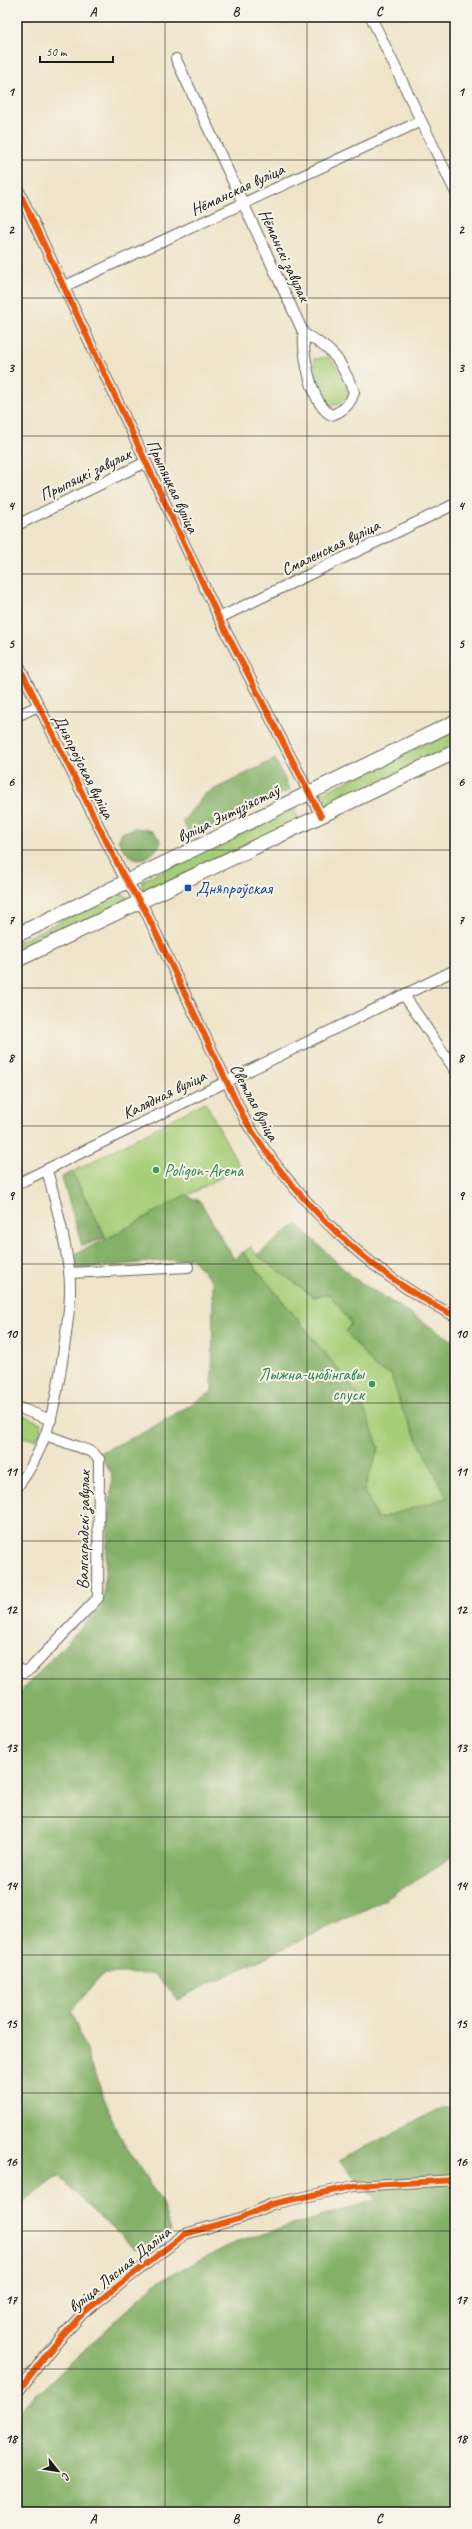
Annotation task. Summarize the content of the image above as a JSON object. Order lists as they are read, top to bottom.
{
  "streets": {
    "street": [
      "Нёманская вуліца",
      "Нёманскі завулак",
      "Прыпяцкі завулак",
      "Прыпяцкая вуліца",
      "Смаленская вуліца",
      "Дняпроўская вуліца",
      "вуліца Энтузіястаў",
      "Калядная вуліца",
      "Светлая вуліца",
      "Валгаградскі завулак",
      "вуліца Лясная Даліна"
    ]
  },
  "crossings": [
    ["Нёманская вуліца", "Нёманскі завулак"],
    ["Нёманская вуліца", "Прыпяцкая вуліца"],
    ["Прыпяцкі завулак", "Прыпяцкая вуліца"],
    ["Прыпяцкая вуліца", "Смаленская вуліца"],
    ["Прыпяцкая вуліца", "вуліца Энтузіястаў"],
    ["Дняпроўская вуліца", "вуліца Энтузіястаў"],
    ["Дняпроўская вуліца", "Светлая вуліца"],
    ["Калядная вуліца", "Светлая вуліца"]
  ],
  "places": {
    "transit": ["Дняпроўская"],
    "other": ["Poligon-Arena", "Лыжна-цюбінгавы спуск"]
  },
  "scale_bar": "50 m",
  "north": "bottom right",
  "grid": {
    "columns": ["A", "B", "C"],
    "rows": [
      "1",
      "2",
      "3",
      "4",
      "5",
      "6",
      "7",
      "8",
      "9",
      "10",
      "11",
      "12",
      "13",
      "14",
      "15",
      "16",
      "17",
      "18"
    ]
  }
}
